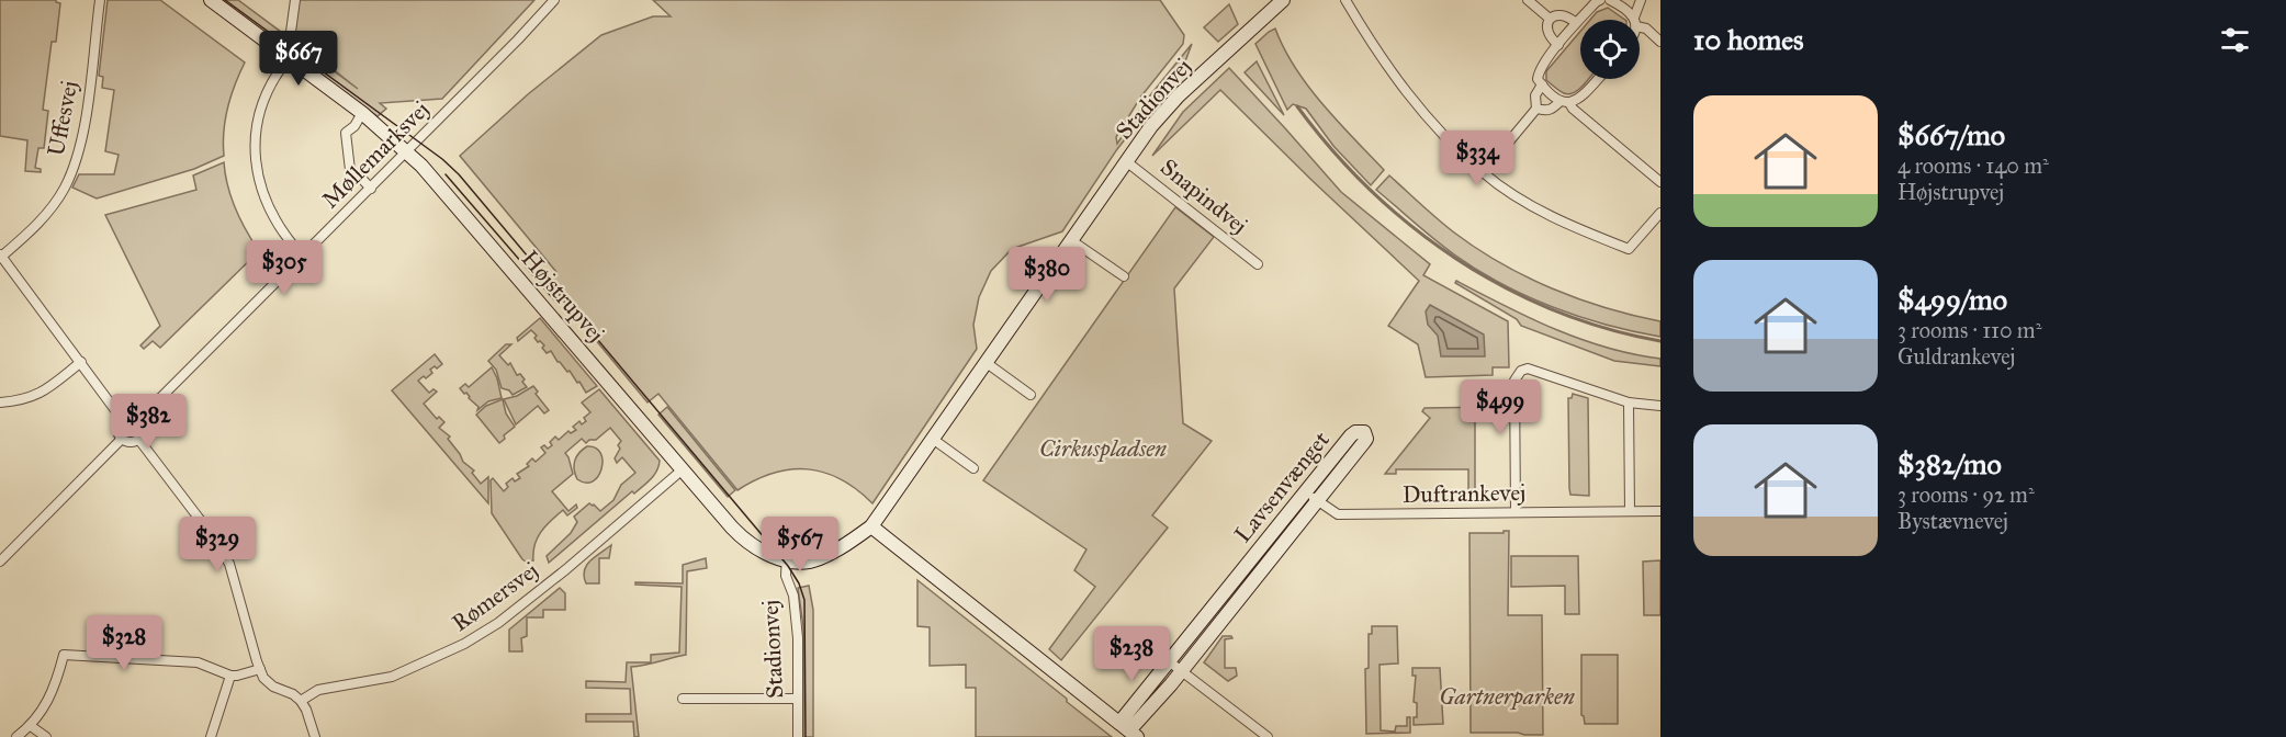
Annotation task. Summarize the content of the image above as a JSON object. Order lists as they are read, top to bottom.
{
  "streets": {
    "street": [
      "Stadionvej",
      "Uffesvej",
      "Møllemarksvej",
      "Snapindvej",
      "Højstrupvej",
      "Lavsenvænget",
      "Duftrankevej",
      "Rømersvej"
    ]
  },
  "crossings": [
    ["Stadionvej", "Snapindvej"],
    ["Stadionvej", "Højstrupvej"],
    ["Møllemarksvej", "Højstrupvej"],
    ["Højstrupvej", "Rømersvej"],
    ["Lavsenvænget", "Duftrankevej"]
  ],
  "parks": ["Cirkuspladsen", "Gartnerparken"],
  "page": {
    "heading": "10 homes",
    "price": [
      "$667",
      "$334",
      "$305",
      "$380",
      "$499",
      "$382",
      "$329",
      "$567",
      "$328",
      "$238"
    ],
    "list": [
      {
        "name": "$667/mo",
        "note": "4 rooms · 140 m² · Højstrupvej"
      },
      {
        "name": "$499/mo",
        "note": "3 rooms · 110 m² · Guldrankevej"
      },
      {
        "name": "$382/mo",
        "note": "3 rooms · 92 m² · Bystævnevej"
      }
    ]
  }
}
